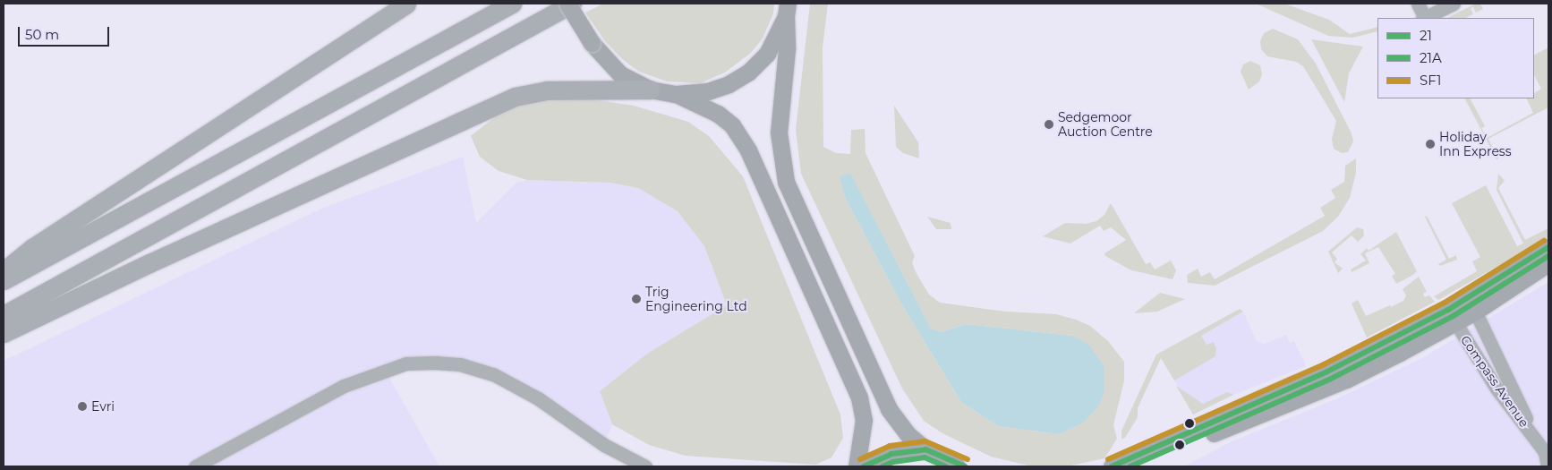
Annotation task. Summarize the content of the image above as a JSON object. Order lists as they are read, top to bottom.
{
  "streets": {
    "street": ["Compass Avenue"]
  },
  "places": [
    "Sedgemoor Auction Centre",
    "Holiday Inn Express",
    "Trig Engineering Ltd",
    "Evri"
  ],
  "lines": ["transit line SF1", "transit line 21", "transit line 21A"],
  "legend": ["21", "21A", "SF1"],
  "scale_bar": "50 m"
}
